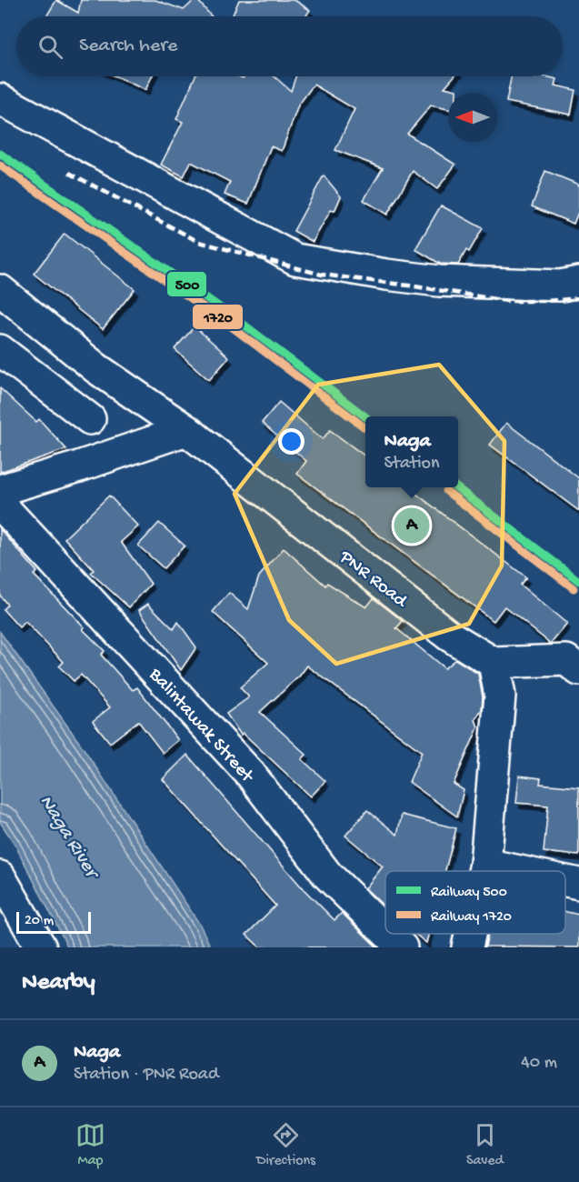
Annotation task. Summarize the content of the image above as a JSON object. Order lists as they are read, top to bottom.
{
  "streets": {
    "street": ["PNR Road", "Balintawak Street"]
  },
  "water": ["Naga River"],
  "lines": ["rail line 500", "rail line 1720"],
  "legend": ["Railway 500", "Railway 1720"],
  "scale_bar": "20 m",
  "north": "left",
  "page": {
    "search": "Search here",
    "popup": ["Naga", "Station"],
    "pins": "A",
    "scale": "20 m",
    "heading": "Nearby",
    "list": [
      {
        "mark": "A",
        "name": "Naga",
        "note": "Station · PNR Road",
        "value": "40 m"
      }
    ],
    "nav": ["Map", "Directions", "Saved"]
  }
}
